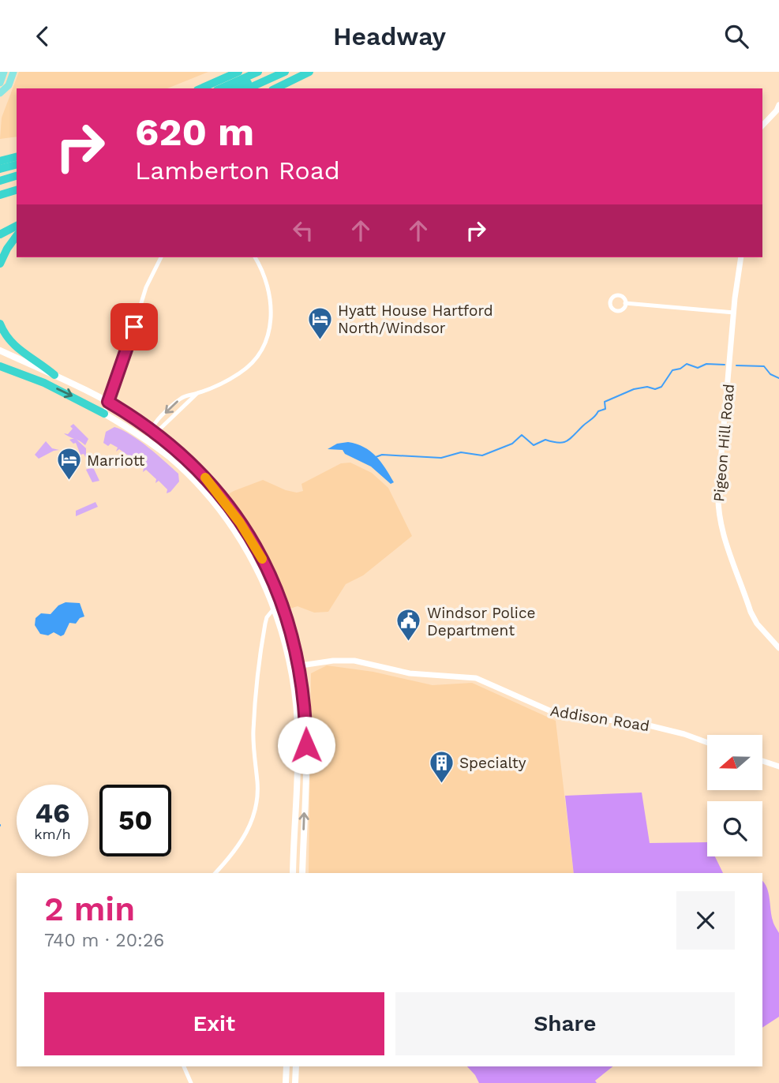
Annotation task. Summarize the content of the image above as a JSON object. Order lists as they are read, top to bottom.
{
  "streets": {
    "street": ["Pigeon Hill Road", "Addison Road"]
  },
  "places": {
    "hotel": ["Hyatt House Hartford North/Windsor", "Marriott"],
    "public building": ["Windsor Police Department"],
    "building": ["Specialty"]
  },
  "north": "left",
  "page": {
    "header": "Headway",
    "turn": ["620 m", "Lamberton Road"],
    "speed": "46 km/h",
    "limit": "50",
    "heading": ["2 min", "740 m · 20:26"],
    "buttons": ["Exit", "Share"]
  }
}
